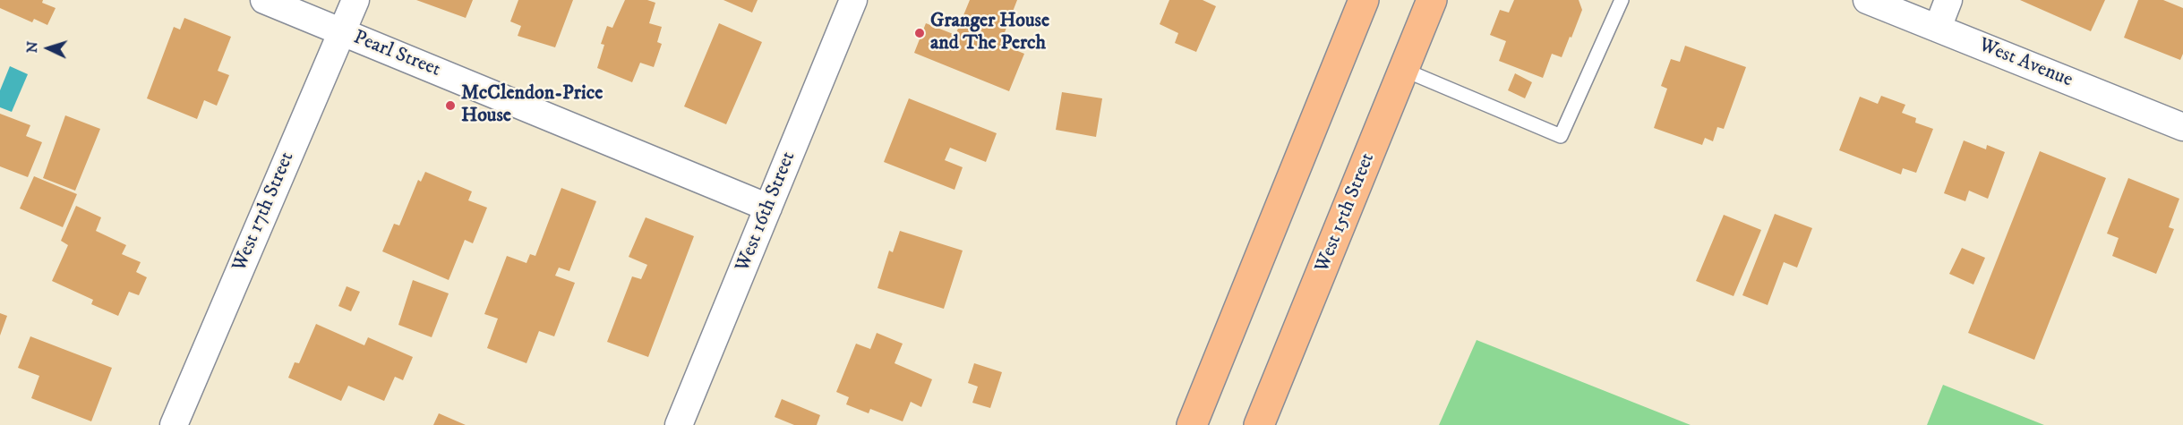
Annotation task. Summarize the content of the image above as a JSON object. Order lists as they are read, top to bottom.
{
  "streets": {
    "main road": ["West 15th Street"],
    "street": [
      "Pearl Street",
      "West Avenue",
      "West 17th Street",
      "West 16th Street"
    ]
  },
  "crossings": [
    ["Pearl Street", "West 17th Street"],
    ["Pearl Street", "West 16th Street"]
  ],
  "places": ["Granger House and The Perch", "McClendon-Price House"],
  "north": "left"
}
